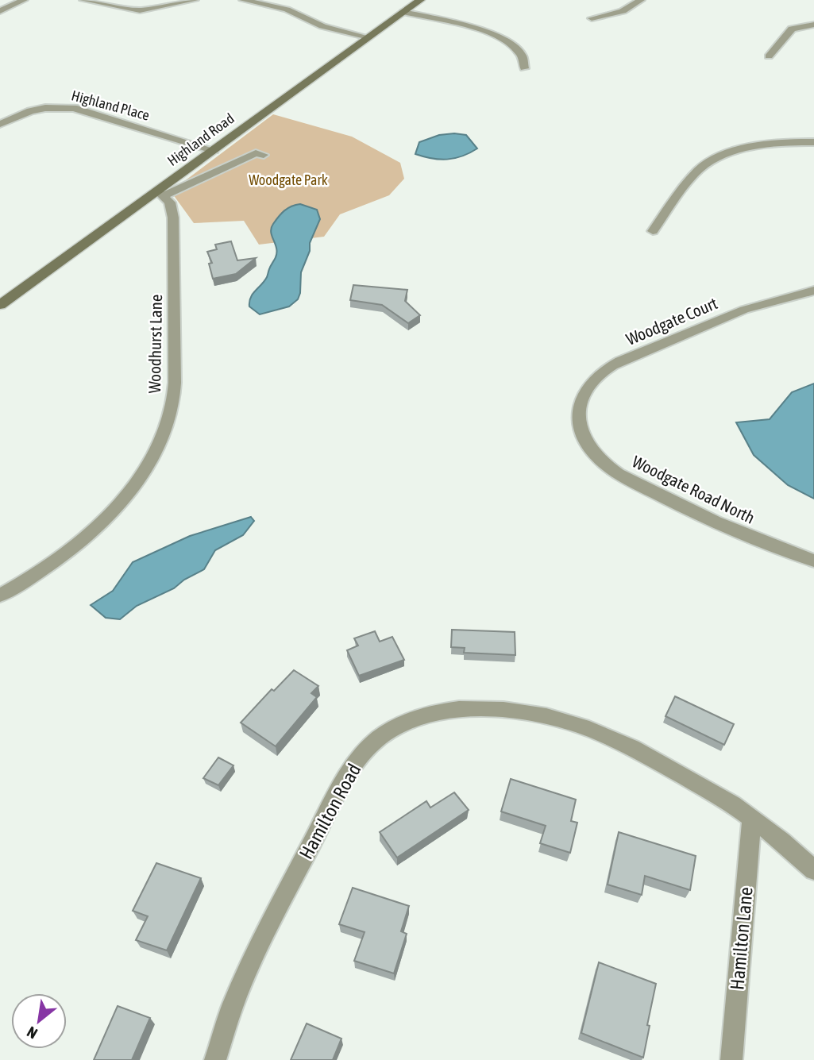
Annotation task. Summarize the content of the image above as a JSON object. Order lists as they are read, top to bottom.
{
  "streets": {
    "street": [
      "Highland Place",
      "Highland Road",
      "Woodgate Court",
      "Woodhurst Lane",
      "Woodgate Road North",
      "Hamilton Road",
      "Hamilton Lane"
    ]
  },
  "crossings": [
    ["Highland Place", "Highland Road"],
    ["Highland Road", "Woodhurst Lane"],
    ["Woodgate Court", "Woodgate Road North"],
    ["Hamilton Road", "Hamilton Lane"]
  ],
  "parks": ["Woodgate Park"],
  "north": "bottom left"
}
